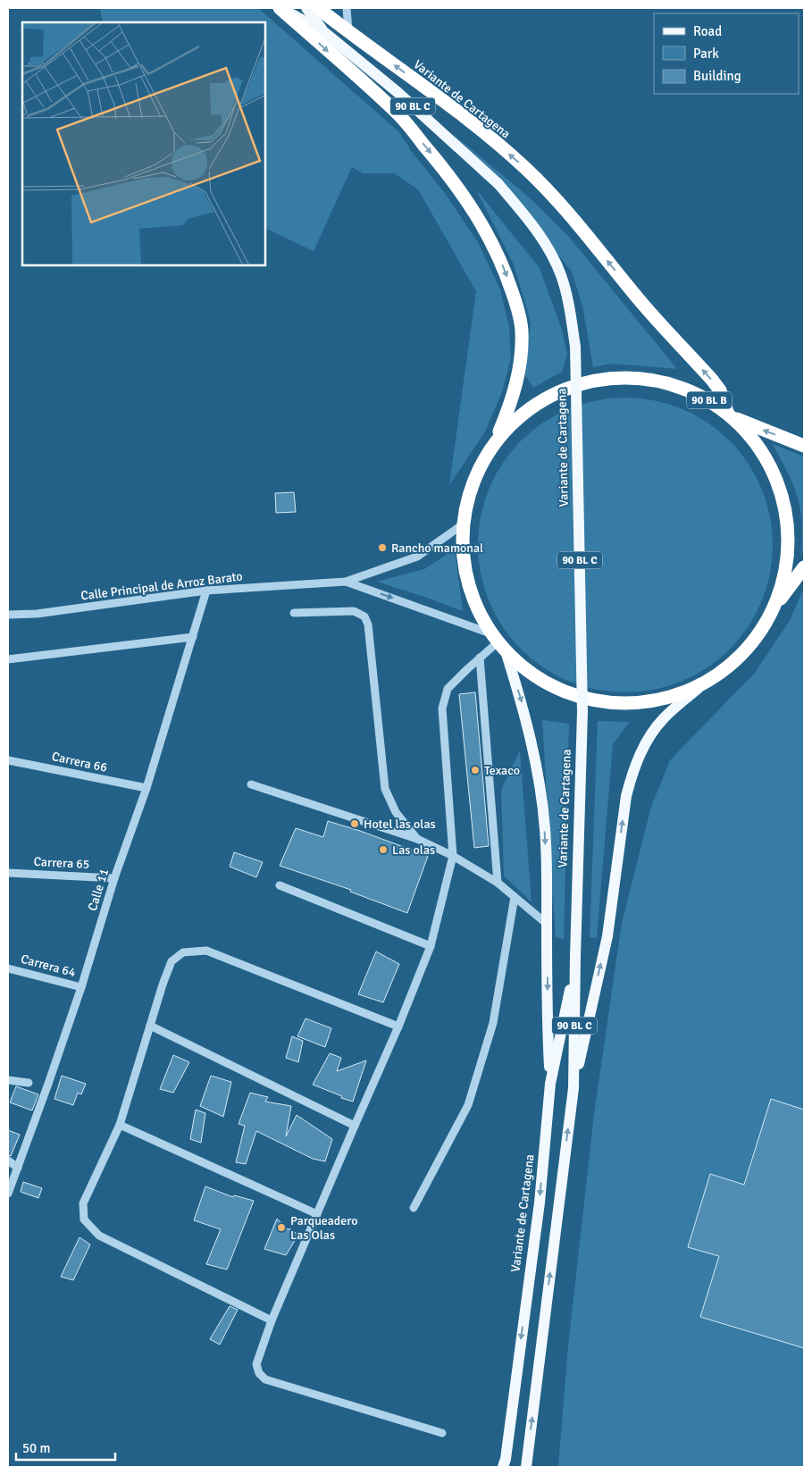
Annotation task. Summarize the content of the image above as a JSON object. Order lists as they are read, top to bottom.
{
  "streets": {
    "highway": ["Variante de Cartagena", "90 BL B"],
    "main road": ["90 BL C"],
    "street": [
      "Calle Principal de Arroz Barato",
      "Carrera 66",
      "Carrera 65",
      "Calle 11",
      "Carrera 64"
    ]
  },
  "crossings": [
    ["Variante de Cartagena", "90 BL B"],
    ["90 BL B", "Calle Principal de Arroz Barato"],
    ["Calle Principal de Arroz Barato", "Calle 11"],
    ["Carrera 66", "Calle 11"],
    ["Carrera 65", "Calle 11"],
    ["Calle 11", "Carrera 64"]
  ],
  "places": [
    "Rancho mamonal",
    "Texaco",
    "Hotel las olas",
    "Las olas",
    "Parqueadero Las Olas"
  ],
  "legend": ["Road", "Park", "Building"],
  "scale_bar": "50 m"
}
